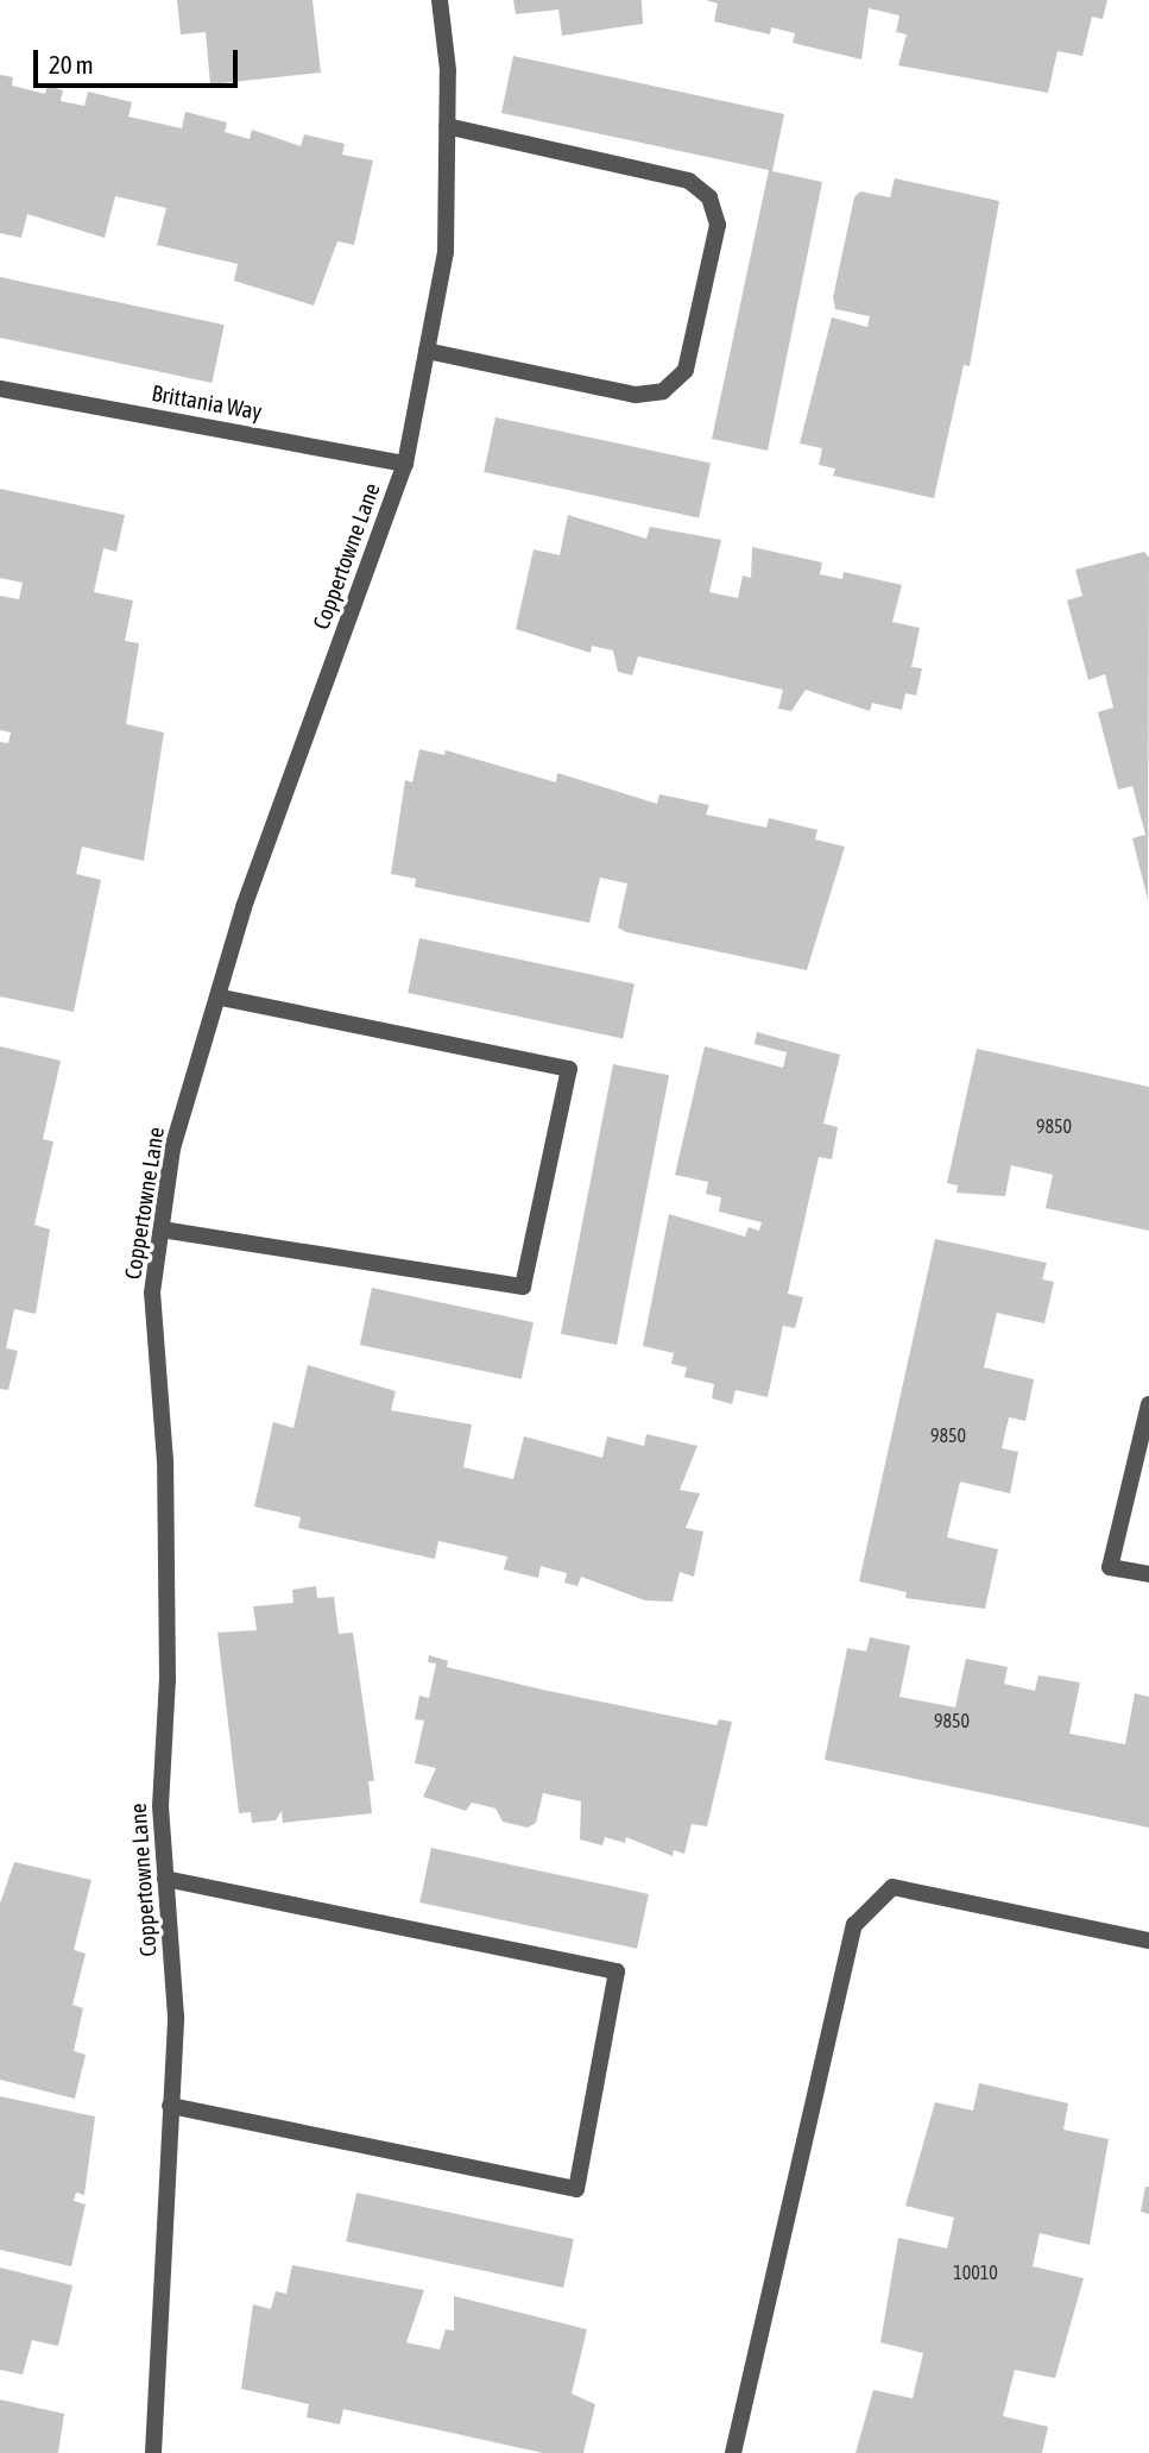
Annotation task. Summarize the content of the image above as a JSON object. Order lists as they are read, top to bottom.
{
  "streets": {
    "street": ["Brittania Way", "Coppertowne Lane"]
  },
  "crossings": [
    ["Brittania Way", "Coppertowne Lane"]
  ],
  "house_numbers": [
    "9850",
    "9850",
    "9850",
    "10010"
  ],
  "scale_bar": "20 m"
}
